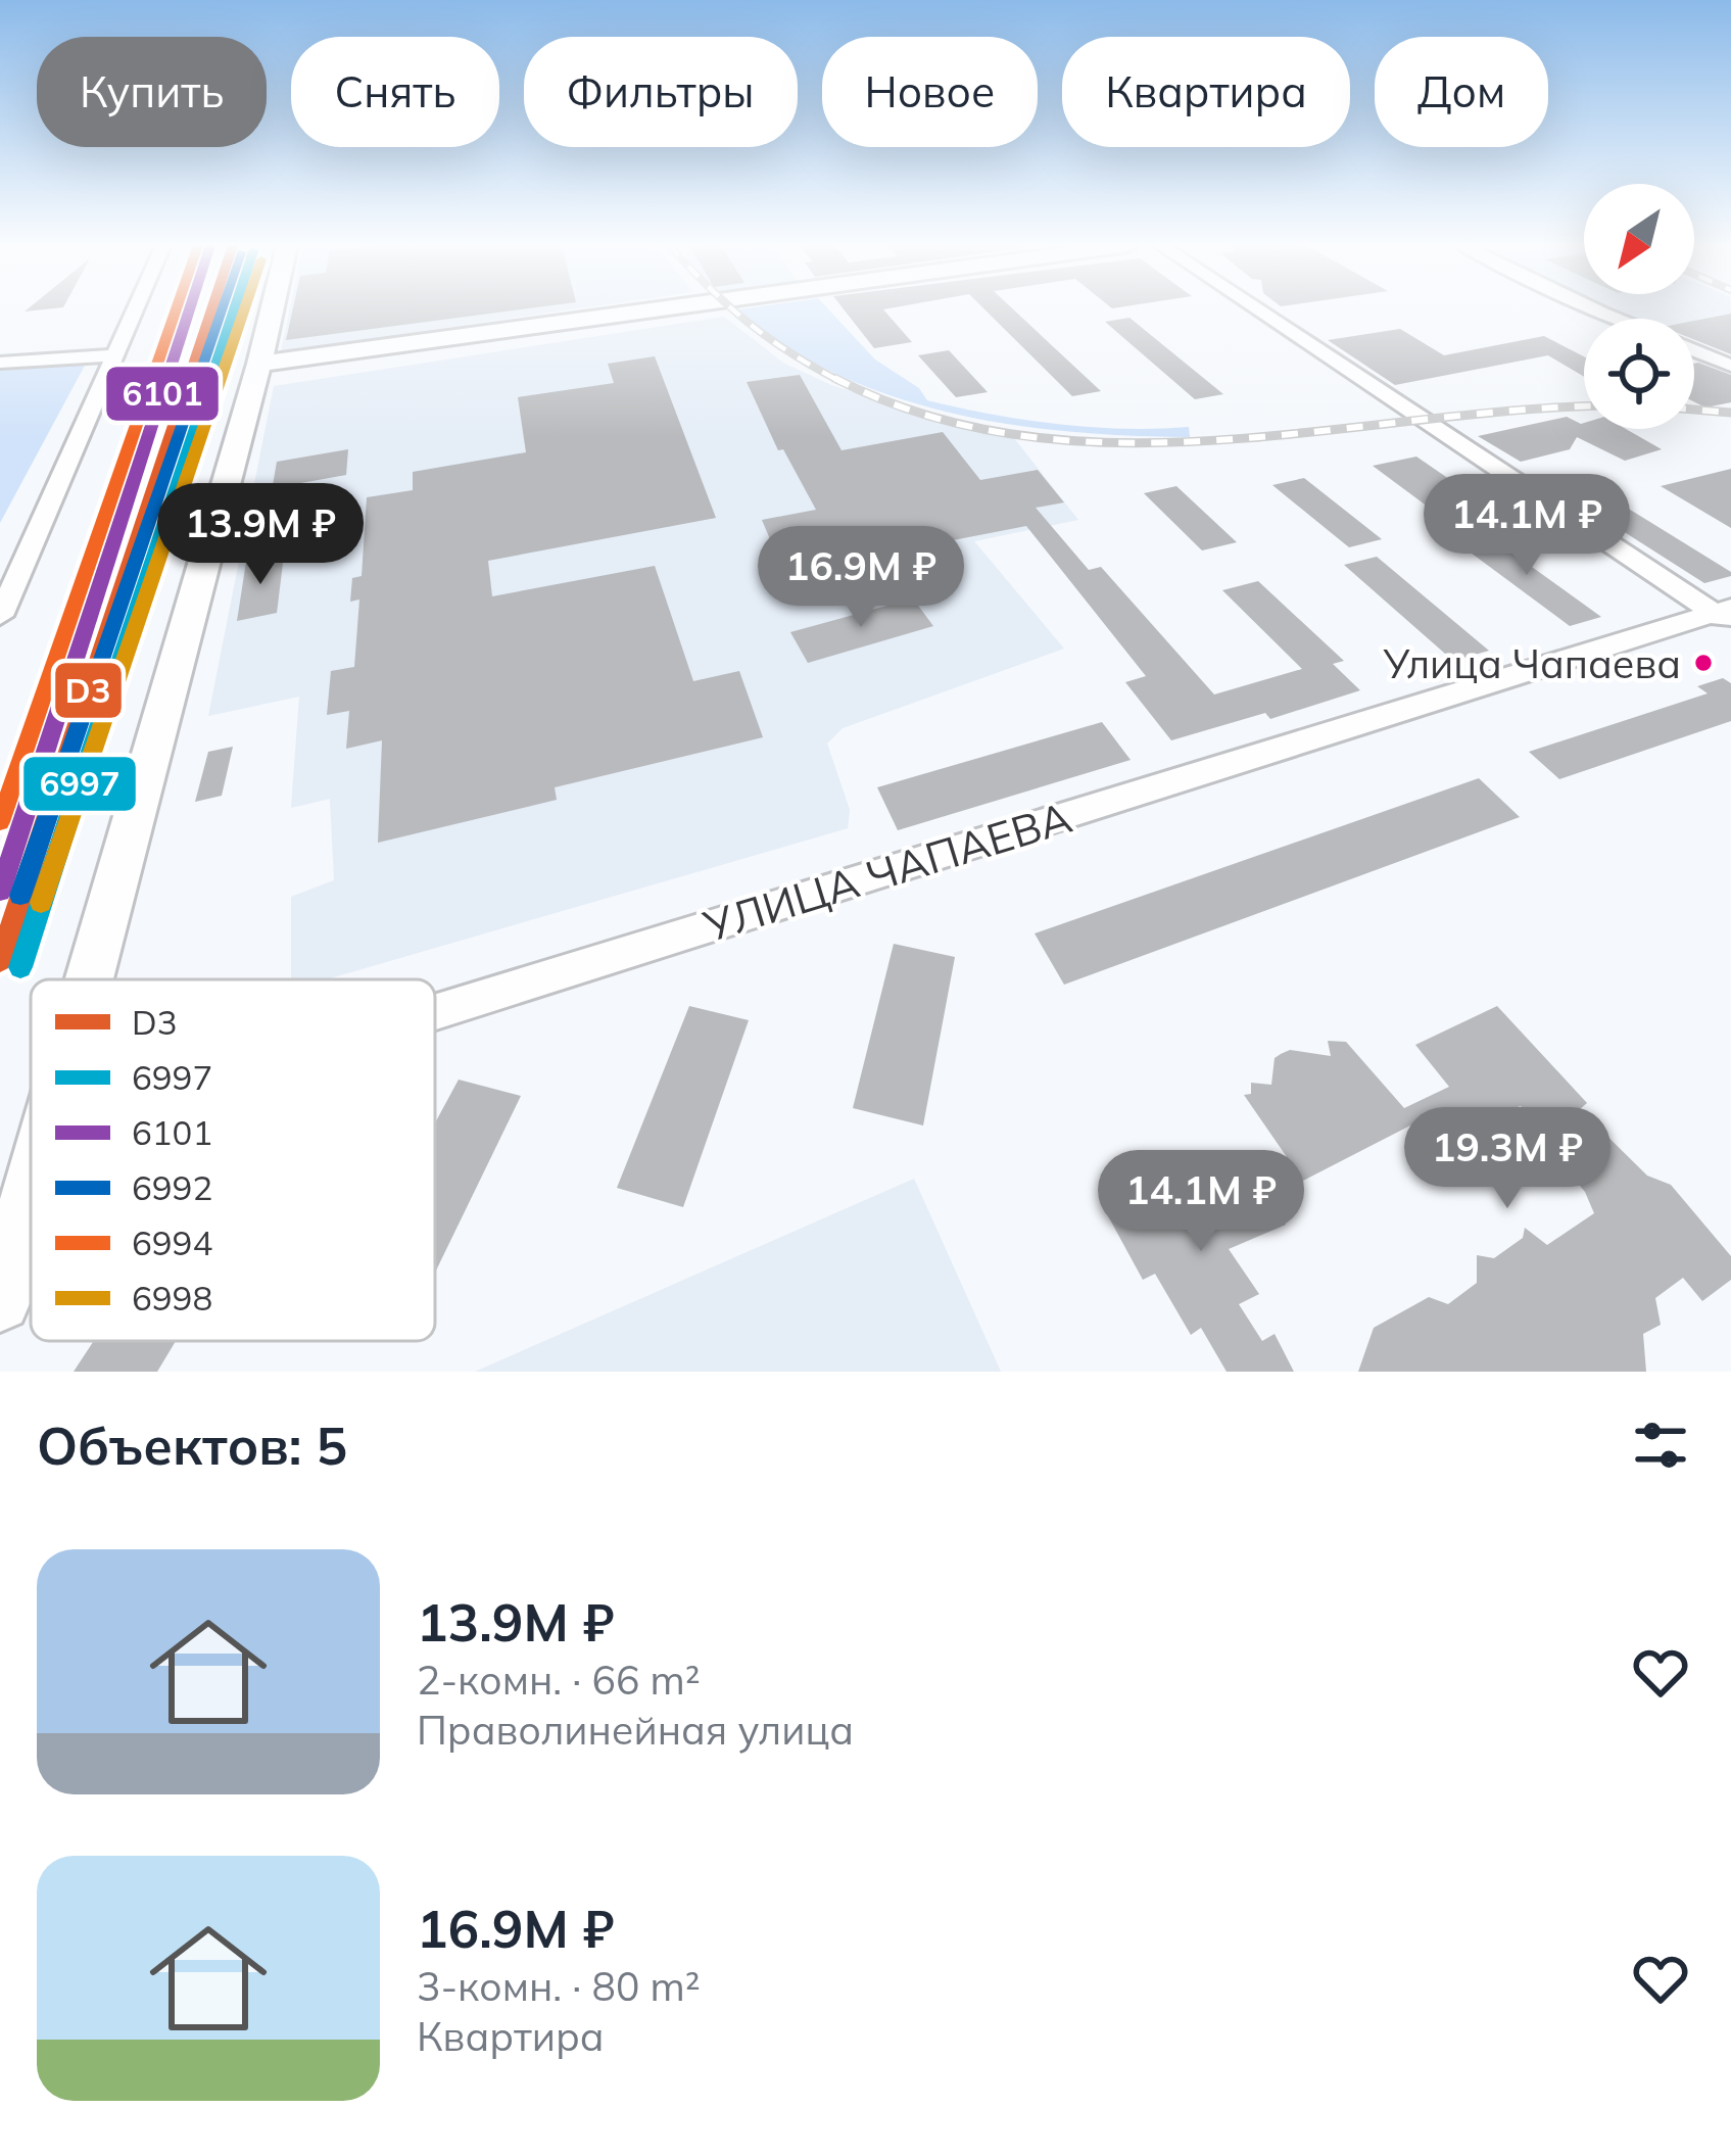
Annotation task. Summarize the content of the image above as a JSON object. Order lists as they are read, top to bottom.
{
  "streets": {
    "street": ["УЛИЦА ЧАПАЕВА"]
  },
  "places": ["Улица Чапаева"],
  "lines": [
    "transit line D3",
    "transit line 6997",
    "transit line 6101",
    "transit line 6992",
    "transit line 6994",
    "transit line 6998"
  ],
  "legend": [
    "D3",
    "6997",
    "6101",
    "6992",
    "6994",
    "6998"
  ],
  "north": "bottom left",
  "page": {
    "chip": [
      "Купить",
      "Снять",
      "Фильтры",
      "Новое",
      "Квартира",
      "Дом"
    ],
    "price": [
      "14.1M ₽",
      "13.9M ₽",
      "16.9M ₽",
      "19.3M ₽",
      "14.1M ₽"
    ],
    "heading": "Объектов: 5",
    "list": [
      {
        "name": "13.9M ₽",
        "note": "2-комн. · 66 m² · Праволинейная улица"
      },
      {
        "name": "16.9M ₽",
        "note": "3-комн. · 80 m² · Квартира"
      }
    ]
  }
}
